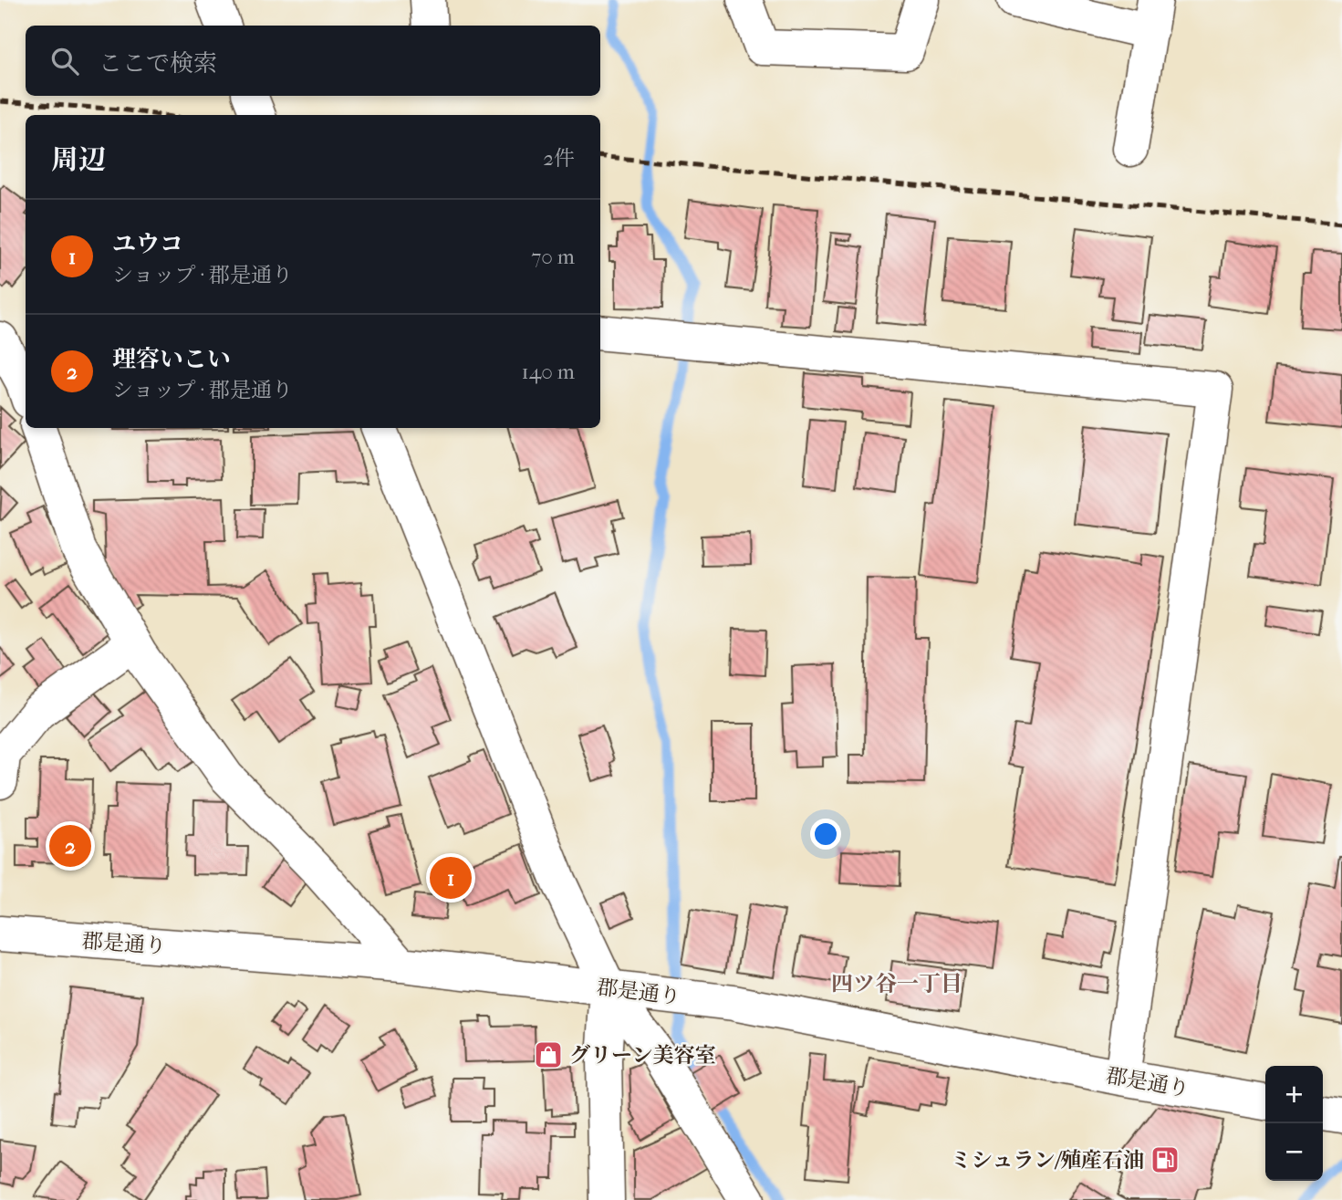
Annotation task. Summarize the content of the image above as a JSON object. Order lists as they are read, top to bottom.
{
  "streets": {
    "street": ["郡是通り"]
  },
  "districts": ["四ツ谷一丁目"],
  "places": {
    "shop": ["グリーン美容室"],
    "fuel station": ["ミシュラン/殖産石油"]
  },
  "page": {
    "search": "ここで検索",
    "heading": ["周辺", "2件"],
    "list": [
      {
        "mark": "1",
        "name": "ユウコ",
        "note": "ショップ · 郡是通り",
        "value": "70 m"
      },
      {
        "mark": "2",
        "name": "理容いこい",
        "note": "ショップ · 郡是通り",
        "value": "140 m"
      }
    ],
    "pins": ["2", "1"],
    "map_buttons": ["+", "−"]
  }
}
